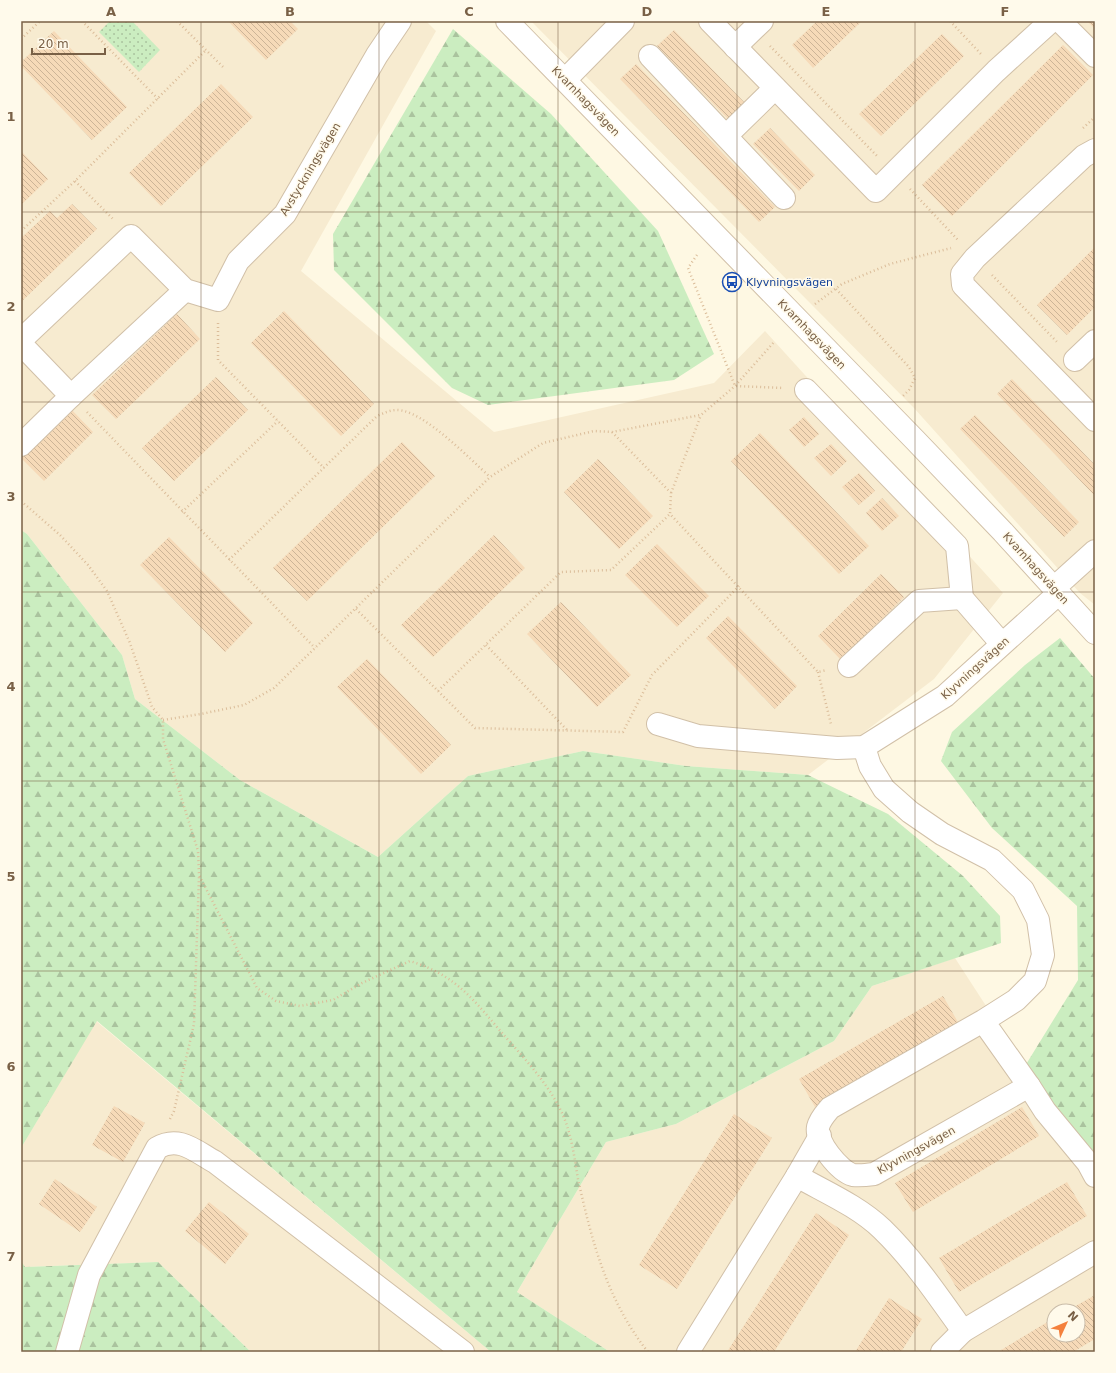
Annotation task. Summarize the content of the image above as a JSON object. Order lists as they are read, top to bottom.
{
  "streets": {
    "street": ["Kvarnhagsvägen", "Avstyckningsvägen", "Klyvningsvägen"]
  },
  "crossings": [
    ["Kvarnhagsvägen", "Klyvningsvägen"]
  ],
  "places": {
    "bus stop": ["Klyvningsvägen"]
  },
  "scale_bar": "20 m",
  "north": "top right",
  "grid": {
    "columns": [
      "A",
      "B",
      "C",
      "D",
      "E",
      "F"
    ],
    "rows": [
      "1",
      "2",
      "3",
      "4",
      "5",
      "6",
      "7"
    ]
  }
}
